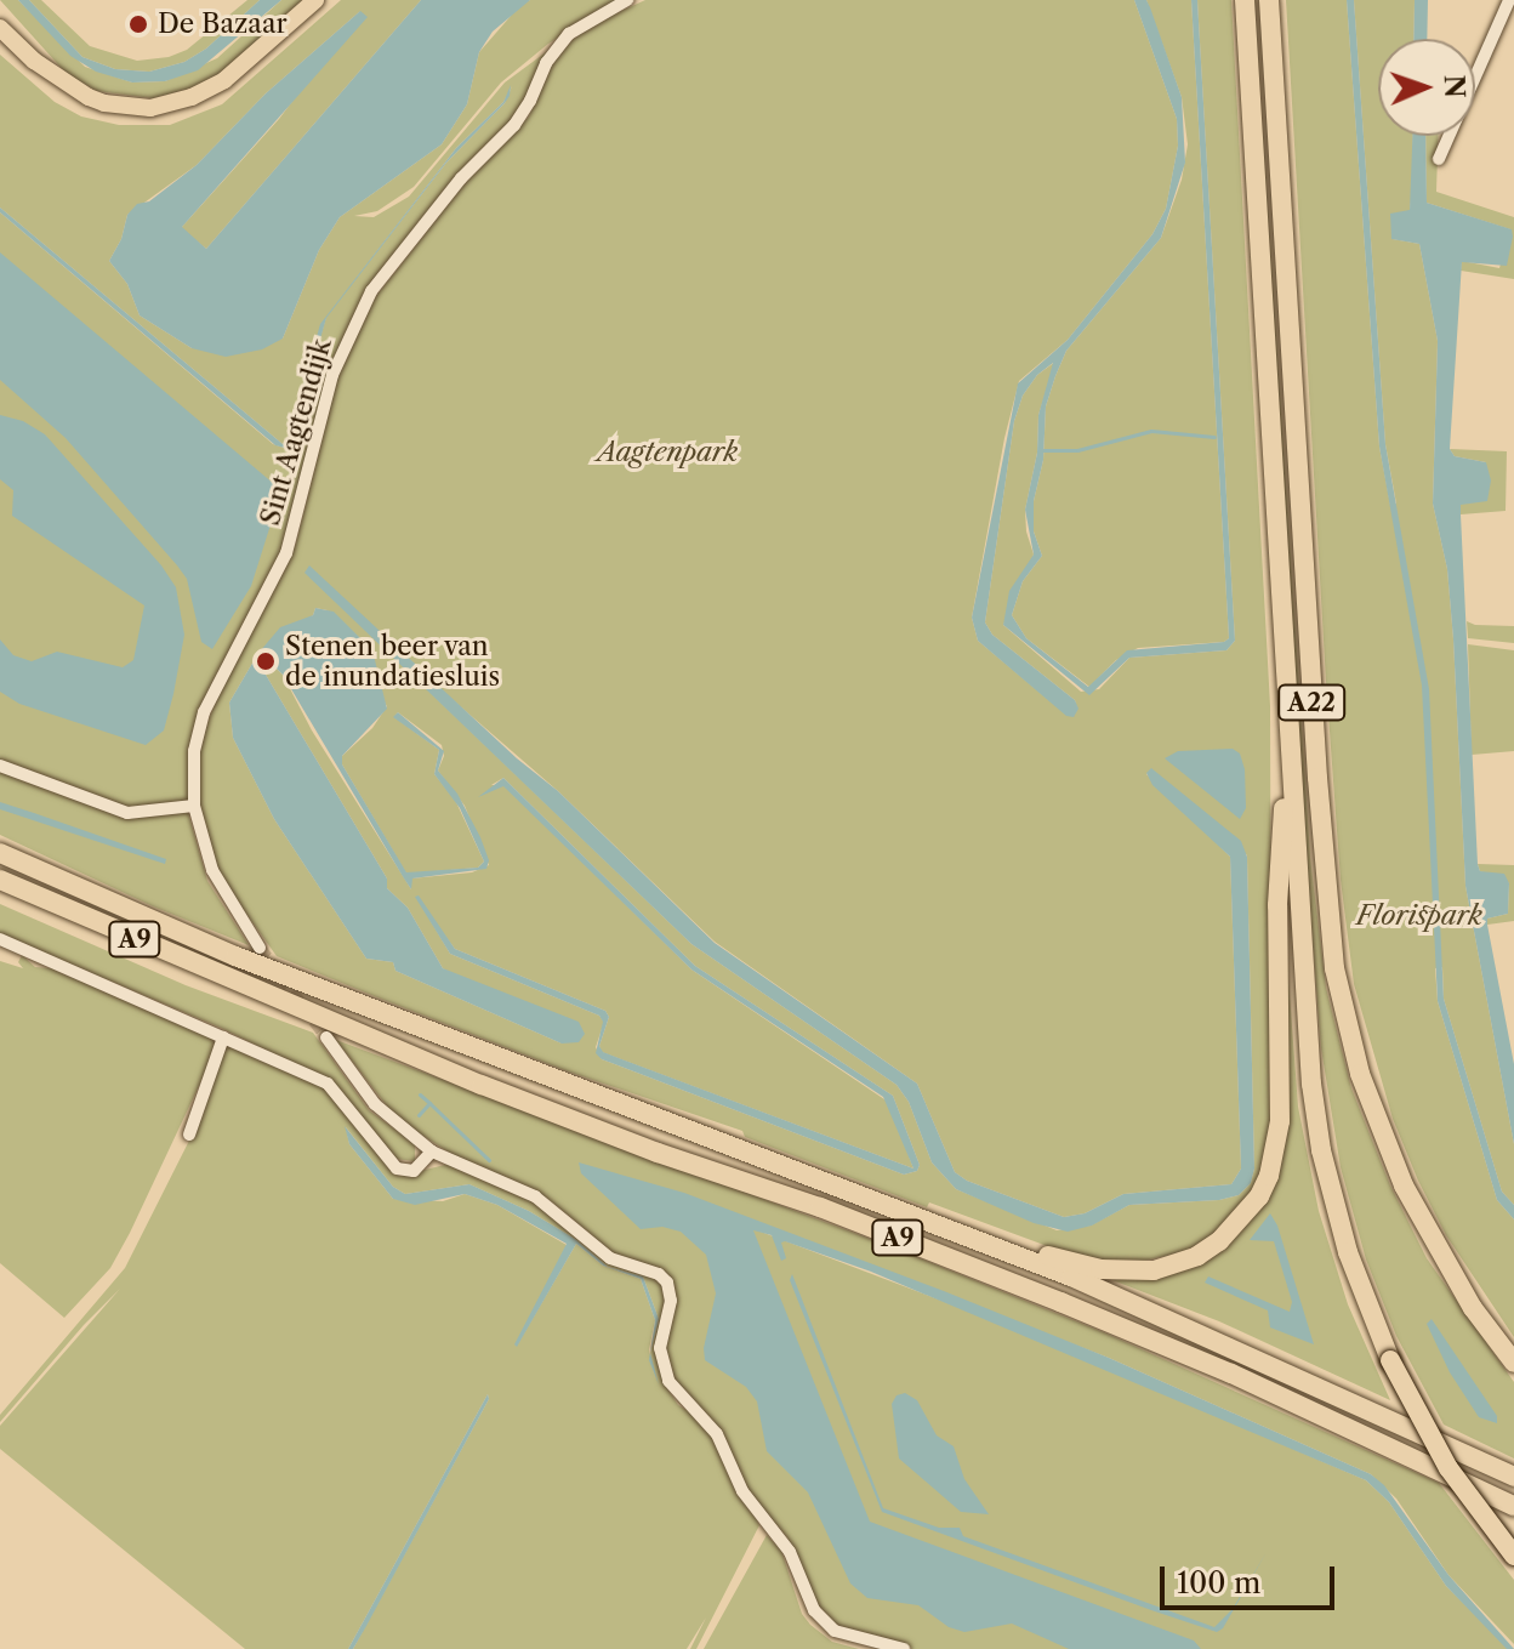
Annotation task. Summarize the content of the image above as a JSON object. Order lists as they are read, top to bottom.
{
  "streets": {
    "highway": ["A22", "A9"],
    "street": ["Sint Aagtendijk"]
  },
  "crossings": [
    ["A22", "A9"]
  ],
  "parks": ["Aagtenpark", "Florispark"],
  "places": ["De Bazaar", "Stenen beer van de inundatiesluis"],
  "scale_bar": "100 m",
  "north": "right"
}
